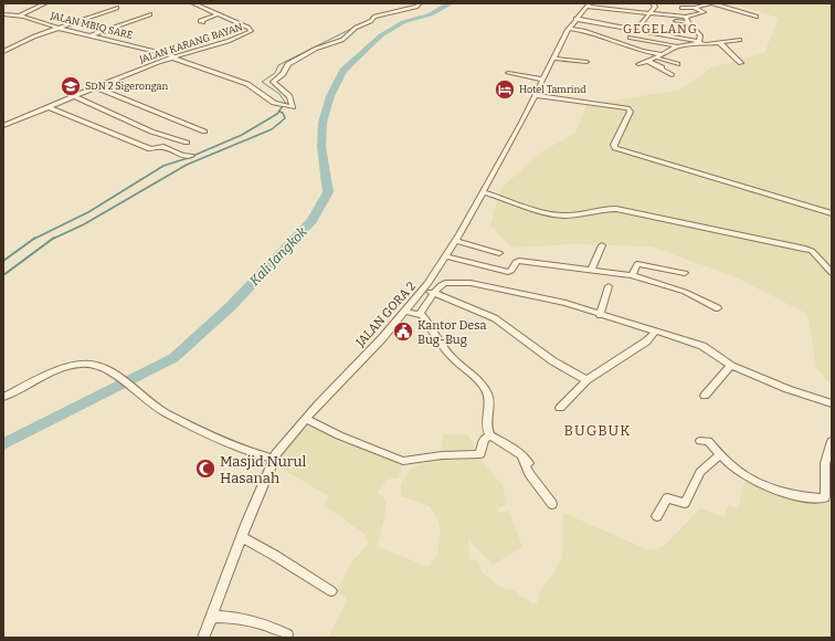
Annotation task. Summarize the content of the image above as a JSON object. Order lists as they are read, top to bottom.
{
  "streets": {
    "street": ["JALAN MBIQ SARE", "JALAN KARANG BAYAN", "JALAN GORA 2"]
  },
  "crossings": [
    ["JALAN MBIQ SARE", "JALAN KARANG BAYAN"]
  ],
  "districts": ["GEGELANG", "BUGBUK"],
  "water": ["Kali Jangkok"],
  "places": {
    "school or university": ["SDN 2 Sigerongan"],
    "hotel": ["Hotel Tamrind"],
    "public building": ["Kantor Desa Bug-Bug"],
    "mosque": ["Masjid Nurul Hasanah"]
  }
}
